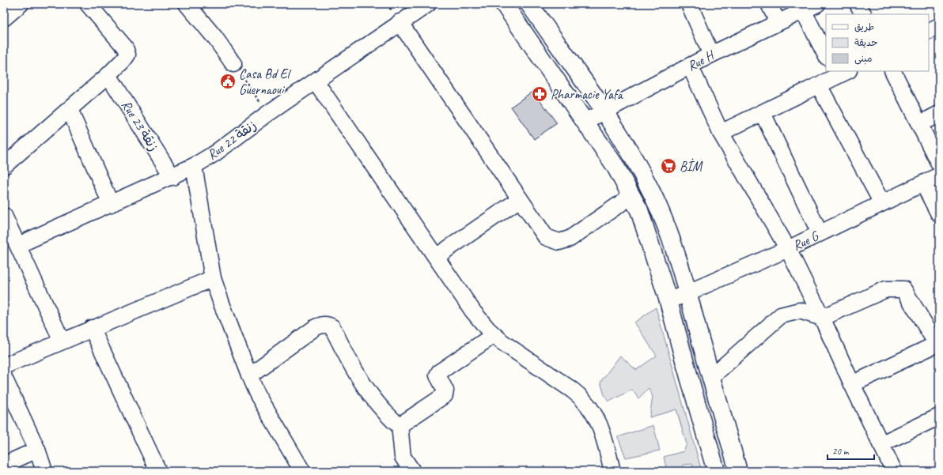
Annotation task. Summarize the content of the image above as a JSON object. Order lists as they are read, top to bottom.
{
  "streets": {
    "street": [
      "Rue H",
      "Rue 23 زنقة",
      "Rue 22 زنقة",
      "Rue G"
    ]
  },
  "crossings": [
    ["Rue 23 زنقة", "Rue 22 زنقة"]
  ],
  "places": {
    "public building": ["Casa Bd El Guernaoui"],
    "pharmacy": ["Pharmacie Yafa"],
    "supermarket": ["BİM"]
  },
  "legend": ["طريق", "حديقة", "مبنى"],
  "scale_bar": "20 m"
}
